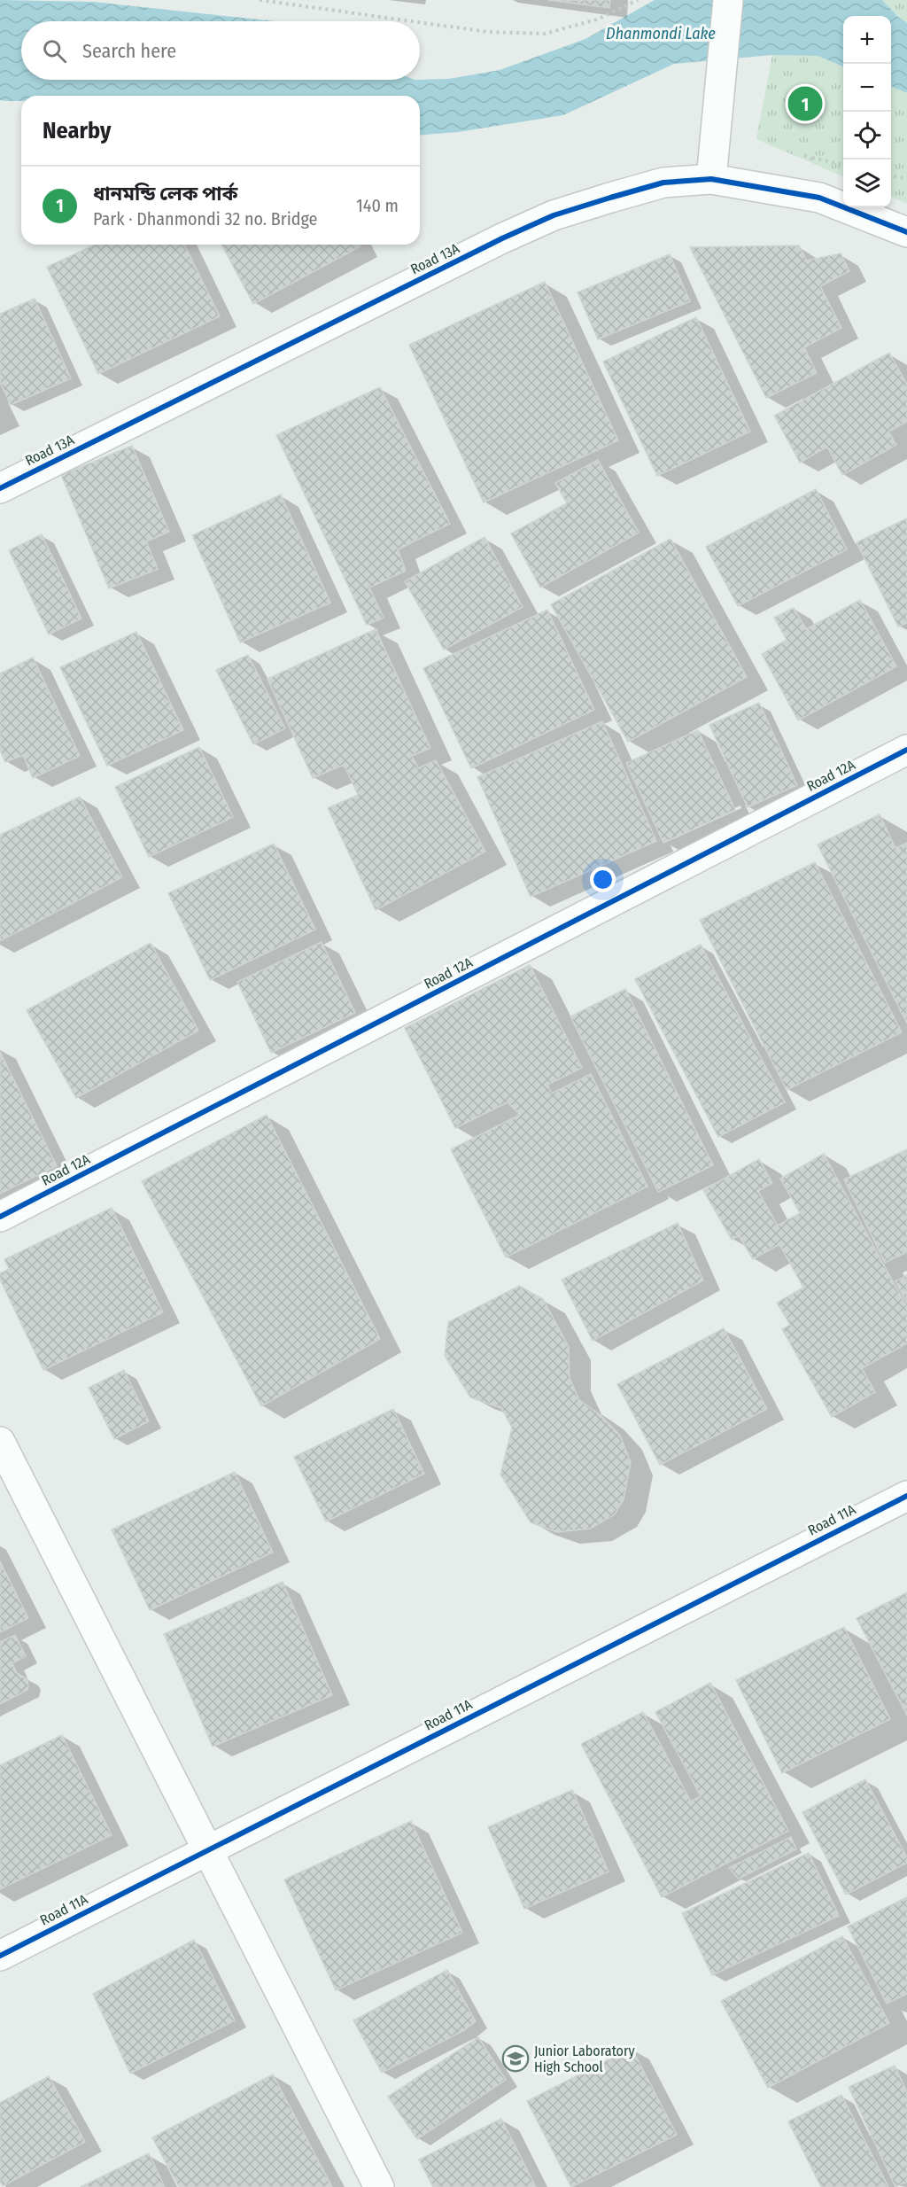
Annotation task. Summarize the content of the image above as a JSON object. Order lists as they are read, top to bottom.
{
  "streets": {
    "street": ["Road 13A", "Road 12A", "Road 11A"]
  },
  "water": ["Dhanmondi Lake"],
  "places": {
    "school or university": ["Junior Laboratory High School"]
  },
  "page": {
    "map_buttons": ["+", "−"],
    "search": "Search here",
    "pins": "1",
    "heading": "Nearby",
    "list": [
      {
        "mark": "1",
        "name": "ধানমন্ডি লেক পার্ক",
        "note": "Park · Dhanmondi 32 no. Bridge",
        "value": "140 m"
      }
    ]
  }
}
